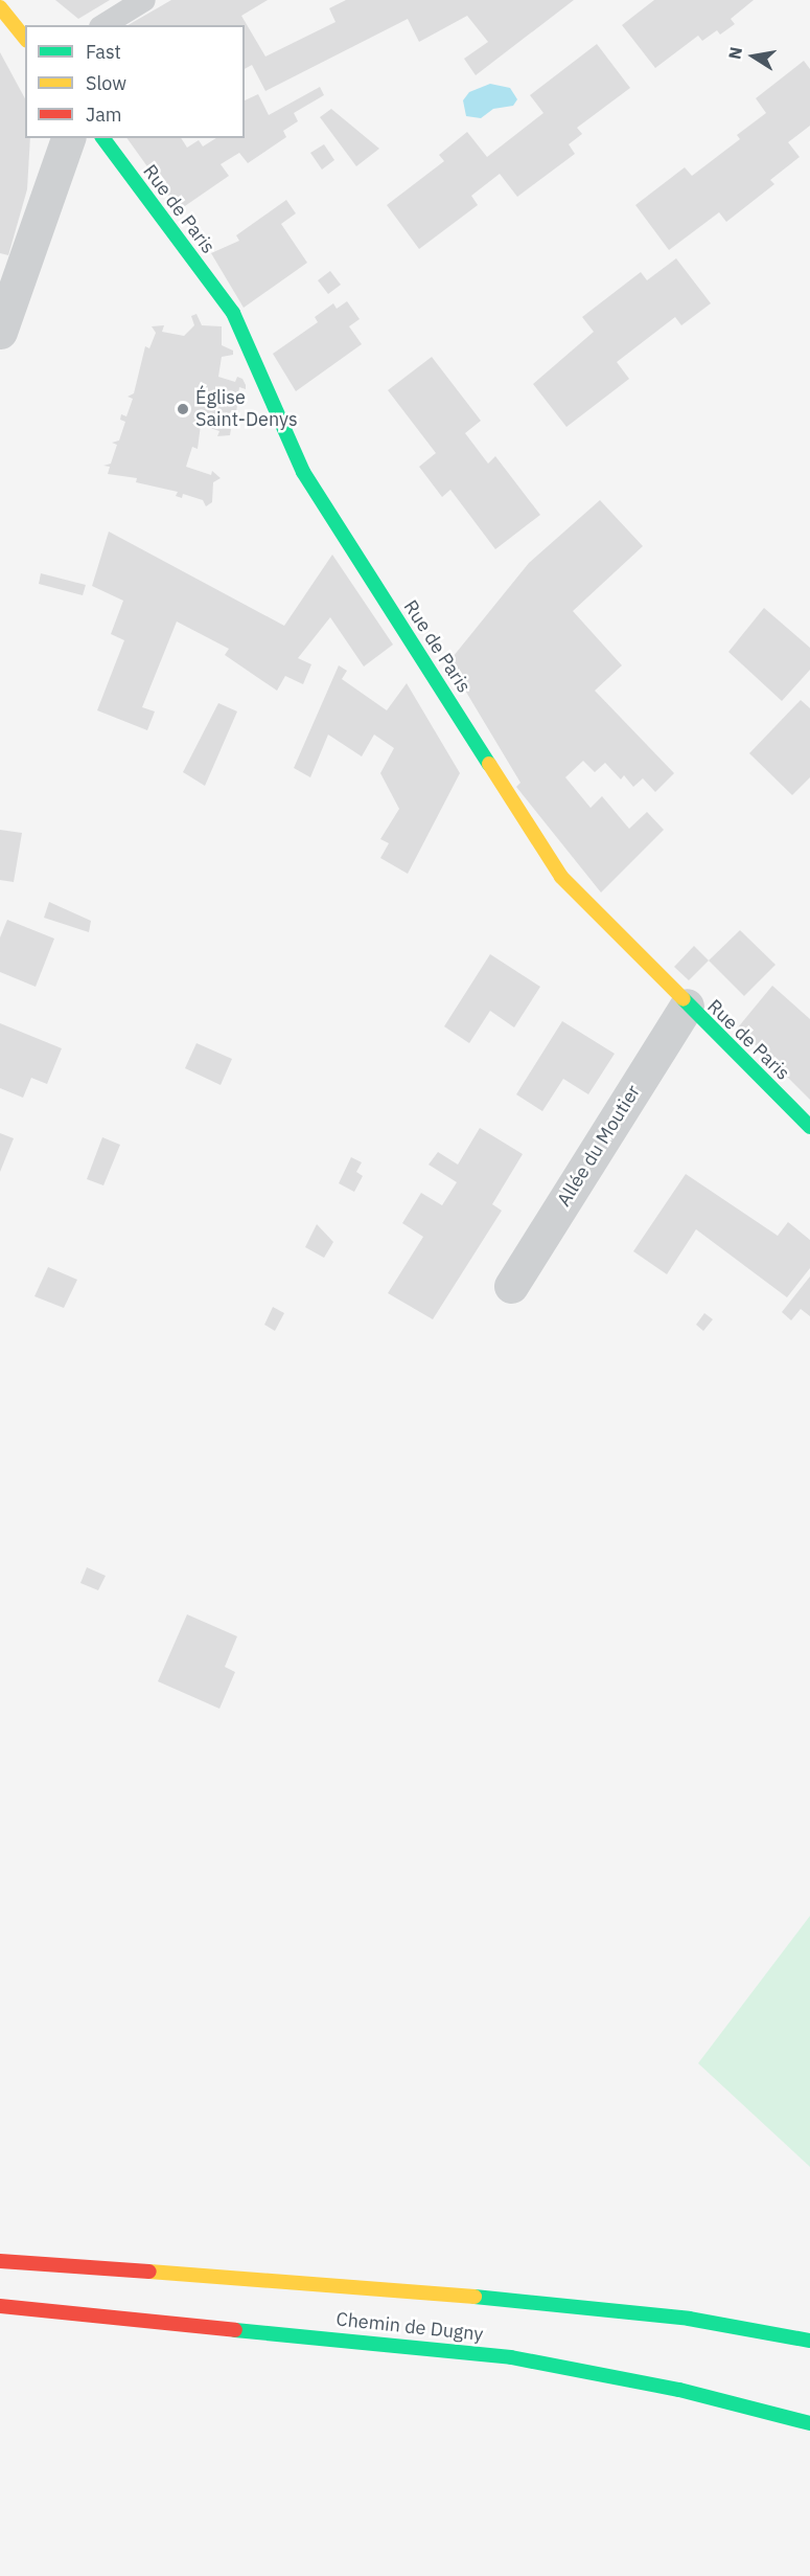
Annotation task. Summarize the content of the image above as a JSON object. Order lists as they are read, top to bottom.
{
  "streets": {
    "main road": ["Rue de Paris", "Chemin de Dugny"],
    "street": ["Allée du Moutier"]
  },
  "crossings": [
    ["Rue de Paris", "Allée du Moutier"]
  ],
  "places": ["Église Saint-Denys"],
  "legend": ["Fast", "Slow", "Jam"],
  "north": "left"
}
